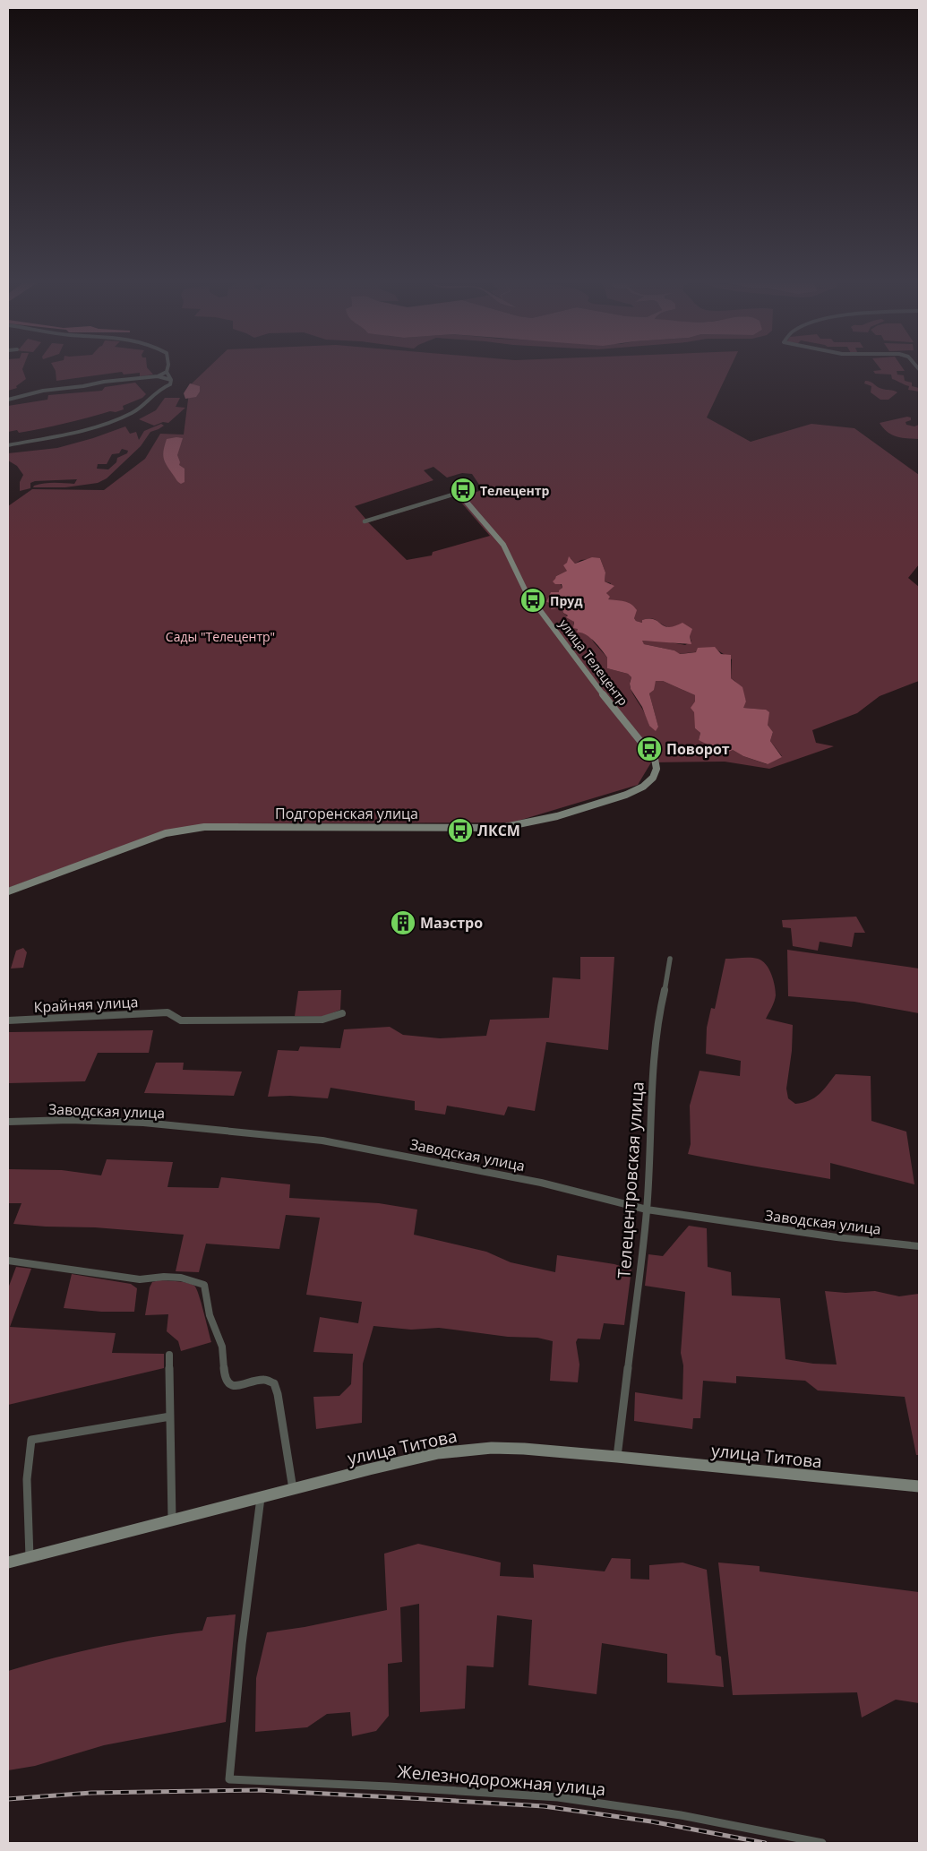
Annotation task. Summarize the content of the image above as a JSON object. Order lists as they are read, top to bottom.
{
  "streets": {
    "street": [
      "улица Телецентр",
      "Подгоренская улица",
      "Крайняя улица",
      "Заводская улица",
      "Телецентровская улица",
      "улица Титова",
      "Железнодорожная улица"
    ]
  },
  "crossings": [
    ["улица Телецентр", "Подгоренская улица"],
    ["Заводская улица", "Телецентровская улица"],
    ["Телецентровская улица", "улица Титова"]
  ],
  "parks": ["Сады \"Телецентр\""],
  "places": {
    "bus stop": [
      "Телецентр",
      "Пруд",
      "Поворот",
      "ЛКСМ"
    ],
    "building": ["Маэстро"]
  }
}
